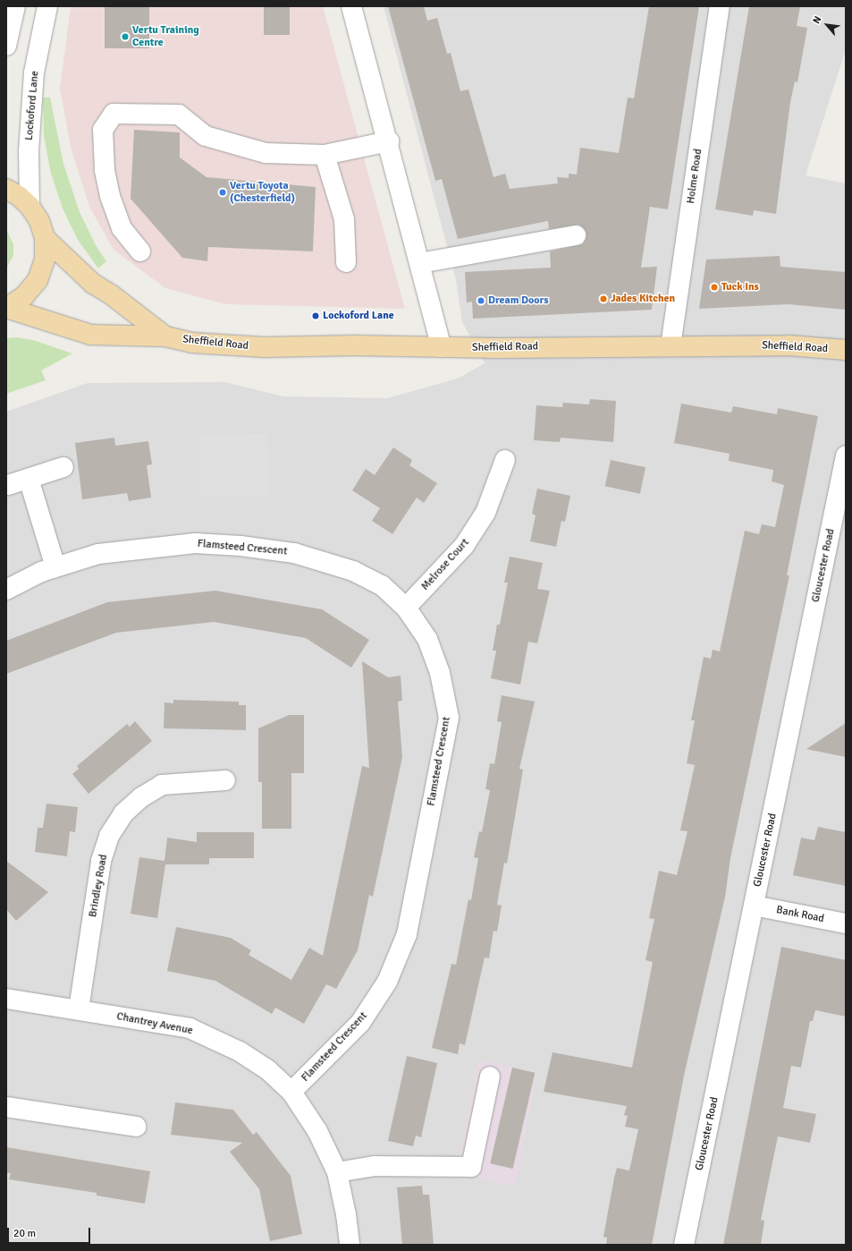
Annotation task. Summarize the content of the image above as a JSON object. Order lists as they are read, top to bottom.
{
  "streets": {
    "main road": ["Sheffield Road"],
    "street": [
      "Lockoford Lane",
      "Holme Road",
      "Flamsteed Crescent",
      "Melrose Court",
      "Gloucester Road",
      "Brindley Road",
      "Bank Road",
      "Chantrey Avenue"
    ]
  },
  "crossings": [
    ["Lockoford Lane", "Sheffield Road"],
    ["Holme Road", "Sheffield Road"],
    ["Flamsteed Crescent", "Melrose Court"],
    ["Flamsteed Crescent", "Chantrey Avenue"],
    ["Gloucester Road", "Bank Road"],
    ["Brindley Road", "Chantrey Avenue"]
  ],
  "places": [
    "Vertu Training Centre",
    "Vertu Toyota (Chesterfield)",
    "Tuck Ins",
    "Jades Kitchen",
    "Dream Doors",
    "Lockoford Lane"
  ],
  "scale_bar": "20 m",
  "north": "top left"
}
